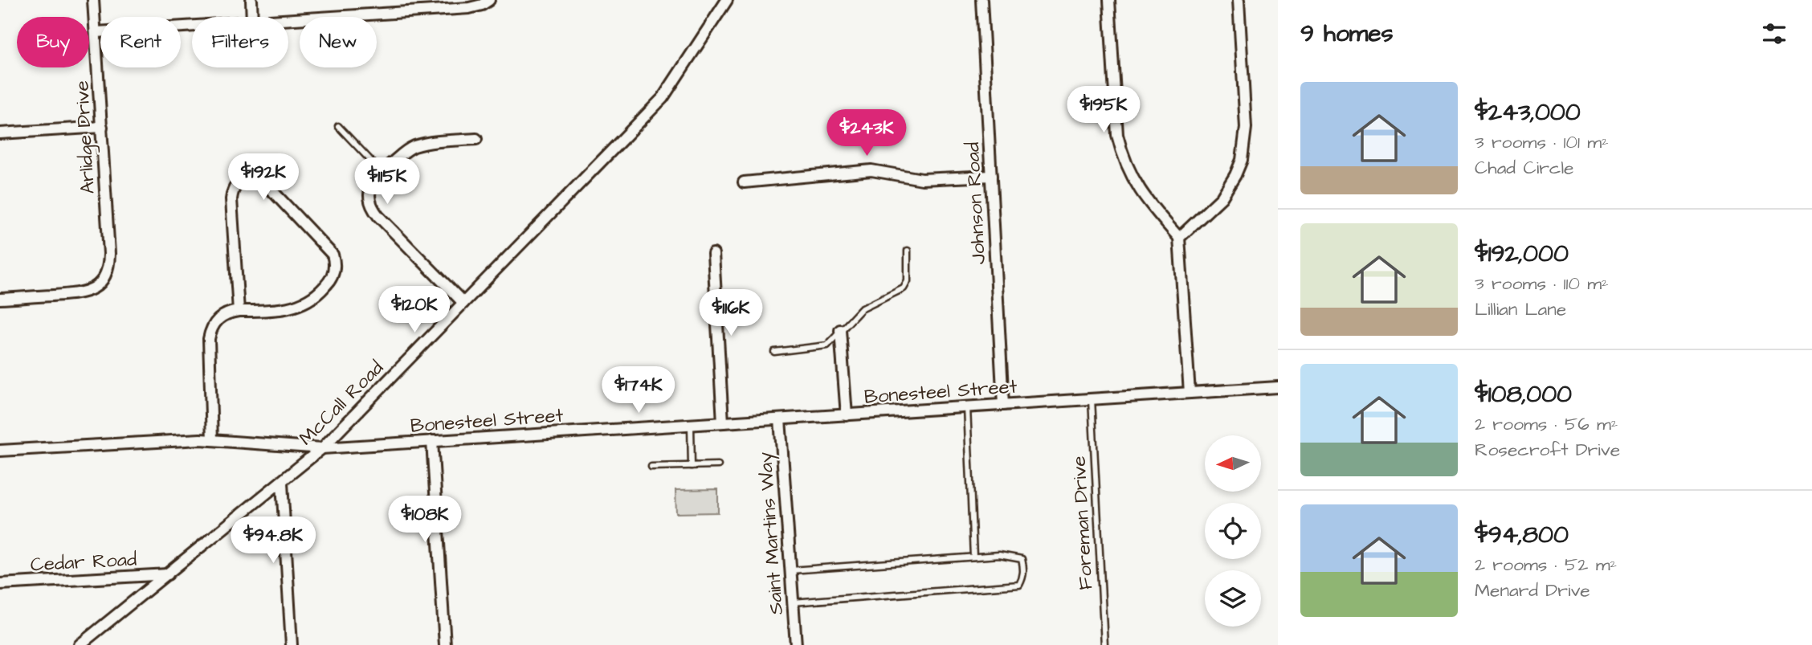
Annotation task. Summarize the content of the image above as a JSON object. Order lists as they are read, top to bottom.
{
  "streets": {
    "street": [
      "Arlidge Drive",
      "Johnson Road",
      "Bonesteel Street",
      "McCall Road",
      "Saint Martins Way",
      "Cedar Road"
    ],
    "lane": ["Foreman Drive"]
  },
  "crossings": [
    ["Johnson Road", "Bonesteel Street"],
    ["Bonesteel Street", "McCall Road"],
    ["Bonesteel Street", "Foreman Drive"],
    ["Bonesteel Street", "Saint Martins Way"],
    ["McCall Road", "Cedar Road"]
  ],
  "north": "left",
  "page": {
    "heading": "9 homes",
    "chip": [
      "Buy",
      "Rent",
      "Filters",
      "New"
    ],
    "list": [
      {
        "name": "$243,000",
        "note": "3 rooms · 101 m² · Chad Circle"
      },
      {
        "name": "$192,000",
        "note": "3 rooms · 110 m² · Lillian Lane"
      },
      {
        "name": "$108,000",
        "note": "2 rooms · 56 m² · Rosecroft Drive"
      },
      {
        "name": "$94,800",
        "note": "2 rooms · 52 m² · Menard Drive"
      }
    ],
    "price": [
      "$195K",
      "$243K",
      "$192K",
      "$115K",
      "$120K",
      "$116K",
      "$174K",
      "$108K",
      "$94.8K"
    ]
  }
}
